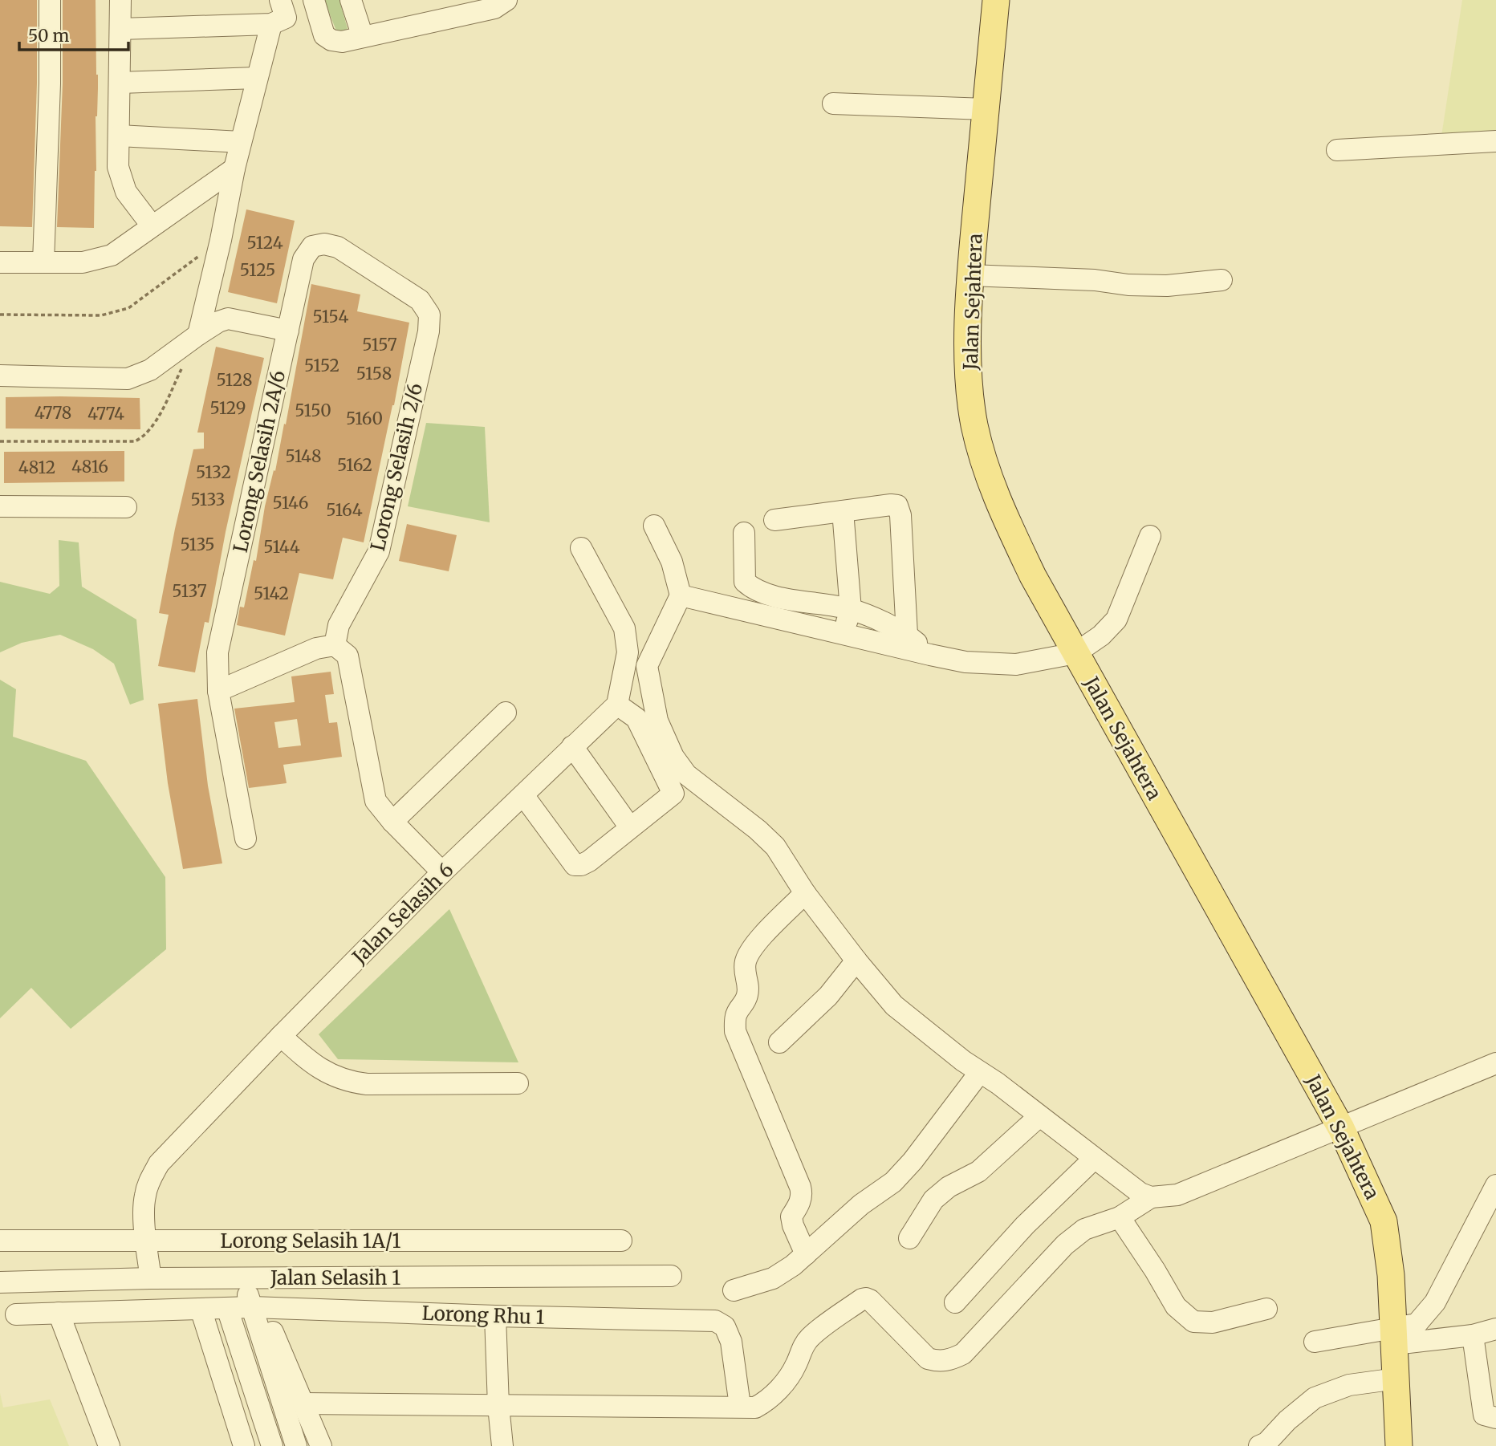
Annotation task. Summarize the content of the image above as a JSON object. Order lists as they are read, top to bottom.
{
  "streets": {
    "main road": ["Jalan Sejahtera"],
    "street": [
      "Lorong Selasih 2A/6",
      "Lorong Selasih 2/6",
      "Jalan Selasih 6",
      "Lorong Selasih 1A/1",
      "Jalan Selasih 1",
      "Lorong Rhu 1"
    ]
  },
  "crossings": [
    ["Lorong Selasih 2A/6", "Lorong Selasih 2/6"],
    ["Jalan Selasih 6", "Lorong Selasih 1A/1"],
    ["Jalan Selasih 6", "Jalan Selasih 1"]
  ],
  "house_numbers": [
    "5124",
    "5125",
    "5154",
    "5157",
    "5152",
    "5158",
    "5128",
    "5129",
    "5150",
    "4778",
    "4774",
    "5160",
    "5148",
    "5162",
    "4816",
    "4812",
    "5132",
    "5133",
    "5146",
    "5164",
    "5135",
    "5144",
    "5137",
    "5142"
  ],
  "scale_bar": "50 m"
}
